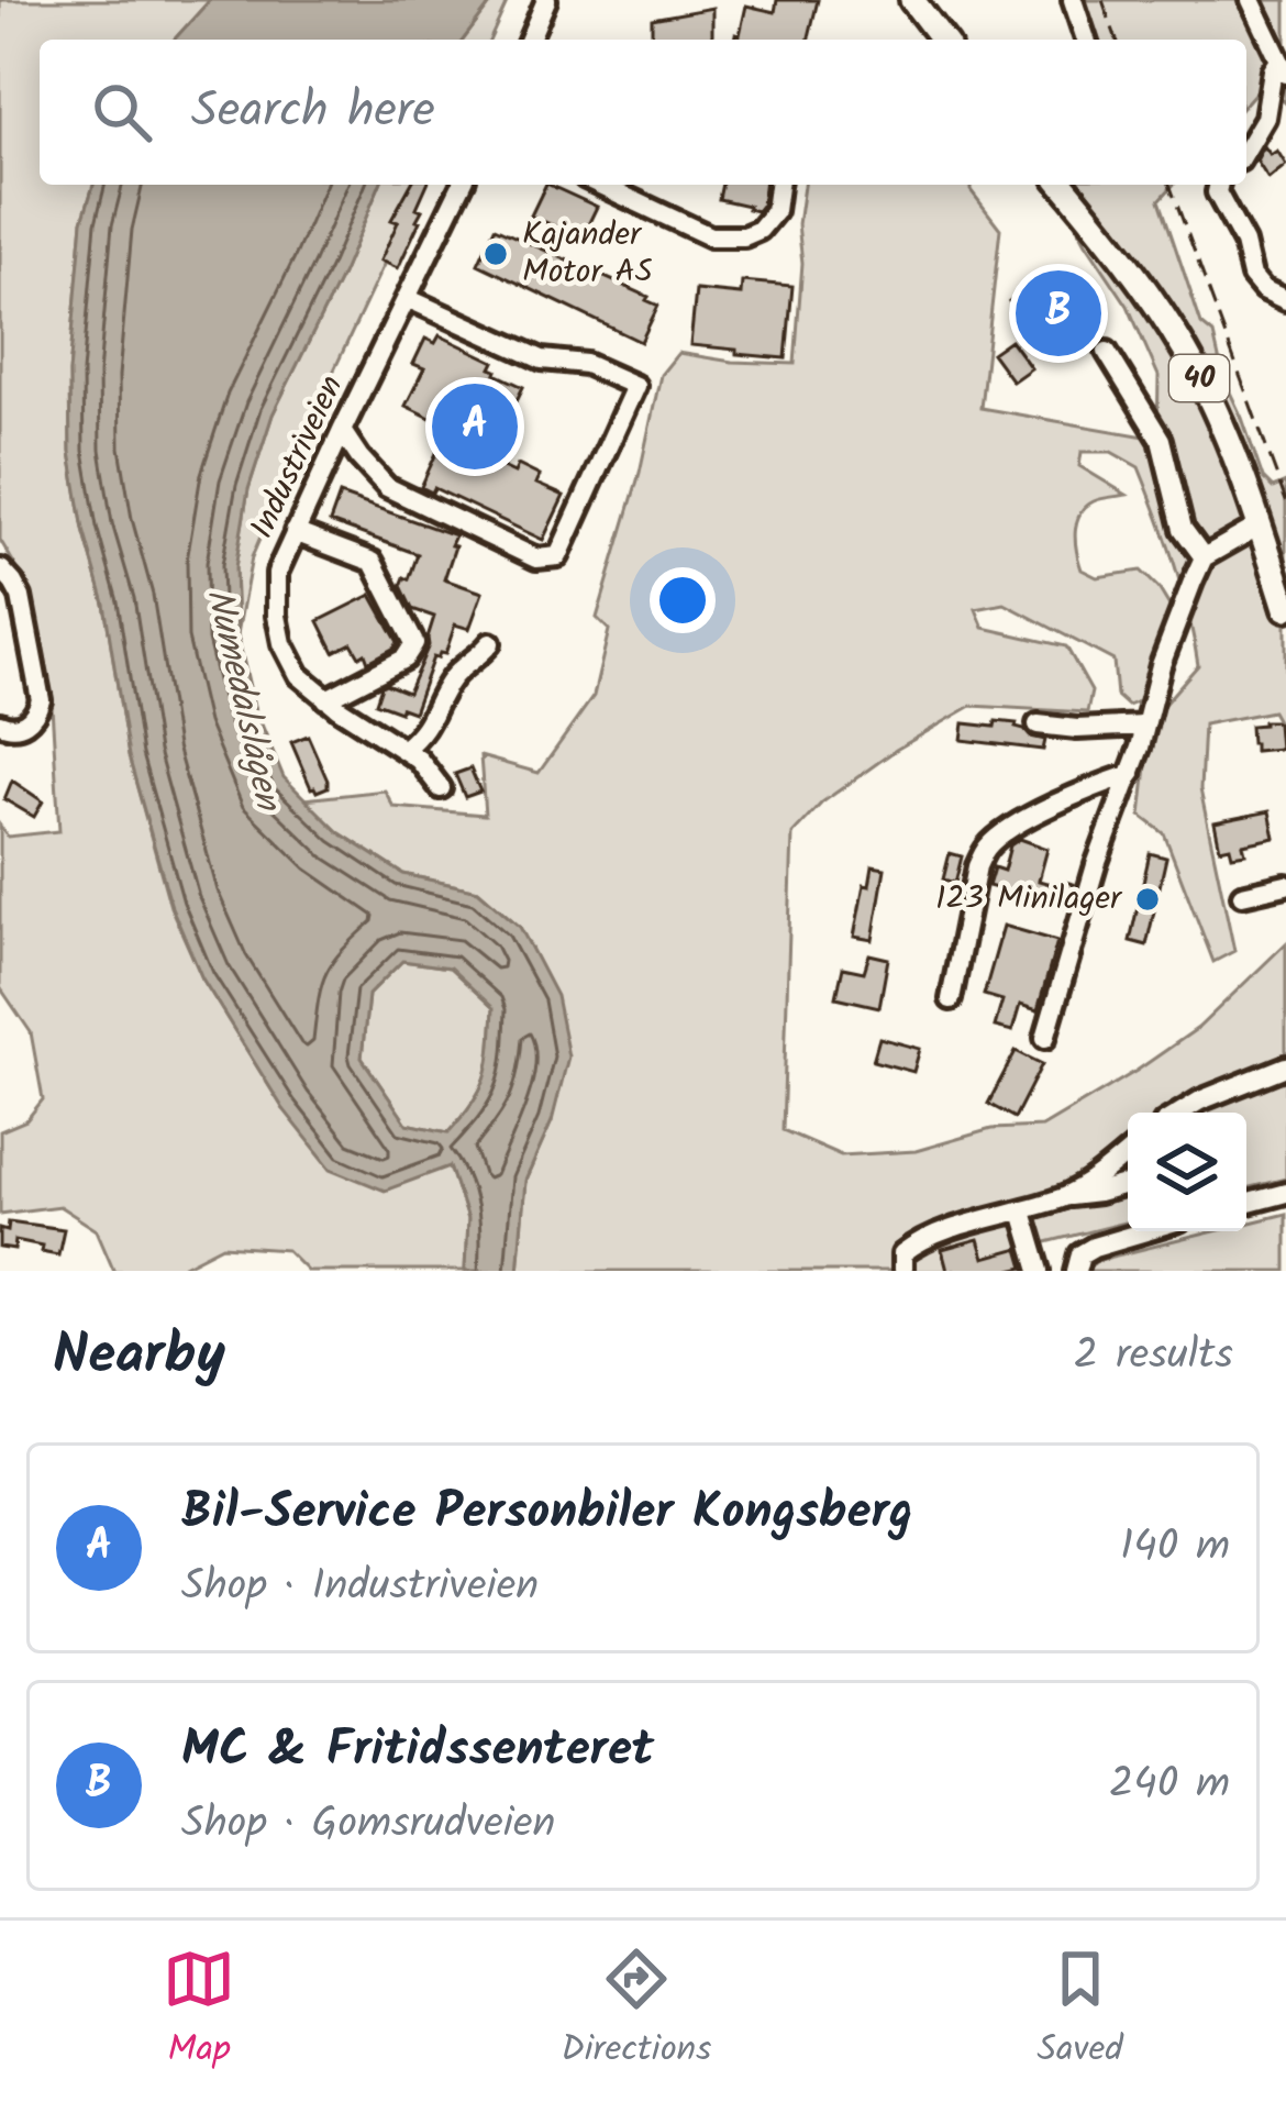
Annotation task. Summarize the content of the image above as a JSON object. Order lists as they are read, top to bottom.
{
  "streets": {
    "main road": ["40"],
    "street": ["Industriveien"]
  },
  "water": ["Numedalslågen"],
  "places": ["Kajander Motor AS", "123 Minilager"],
  "page": {
    "search": "Search here",
    "pins": ["B", "A"],
    "heading": ["Nearby", "2 results"],
    "list": [
      {
        "mark": "A",
        "name": "Bil-Service Personbiler Kongsberg",
        "note": "Shop · Industriveien",
        "value": "140 m"
      },
      {
        "mark": "B",
        "name": "MC & Fritidssenteret",
        "note": "Shop · Gomsrudveien",
        "value": "240 m"
      }
    ],
    "nav": ["Map", "Directions", "Saved"]
  }
}
